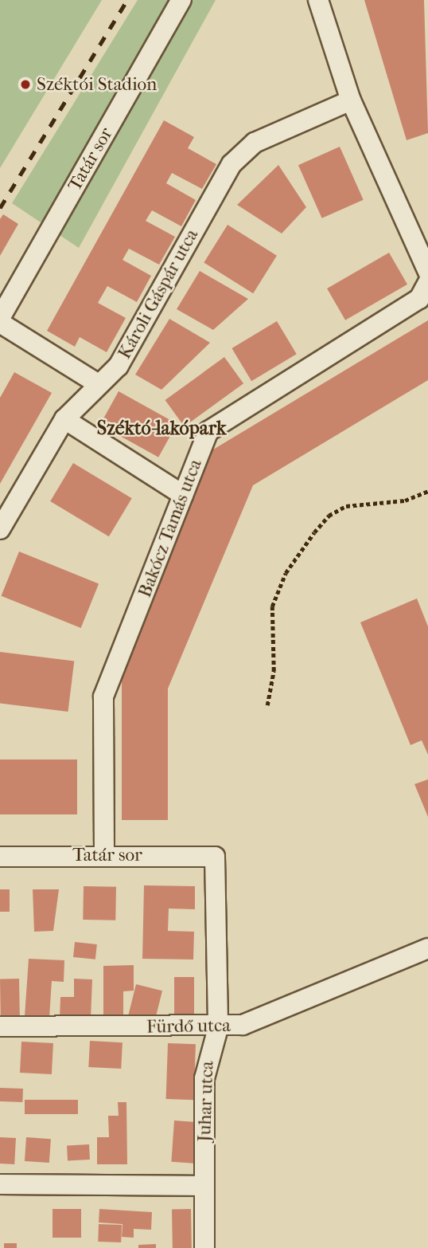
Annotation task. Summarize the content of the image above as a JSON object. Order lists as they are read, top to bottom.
{
  "streets": {
    "street": [
      "Tatár sor",
      "Károli Gáspár utca",
      "Bakócz Tamás utca",
      "Fürdő utca",
      "Juhar utca"
    ]
  },
  "crossings": [
    ["Tatár sor", "Bakócz Tamás utca"],
    ["Tatár sor", "Juhar utca"],
    ["Fürdő utca", "Juhar utca"]
  ],
  "districts": ["Széktó-lakópark"],
  "places": ["Széktói Stadion"]
}
